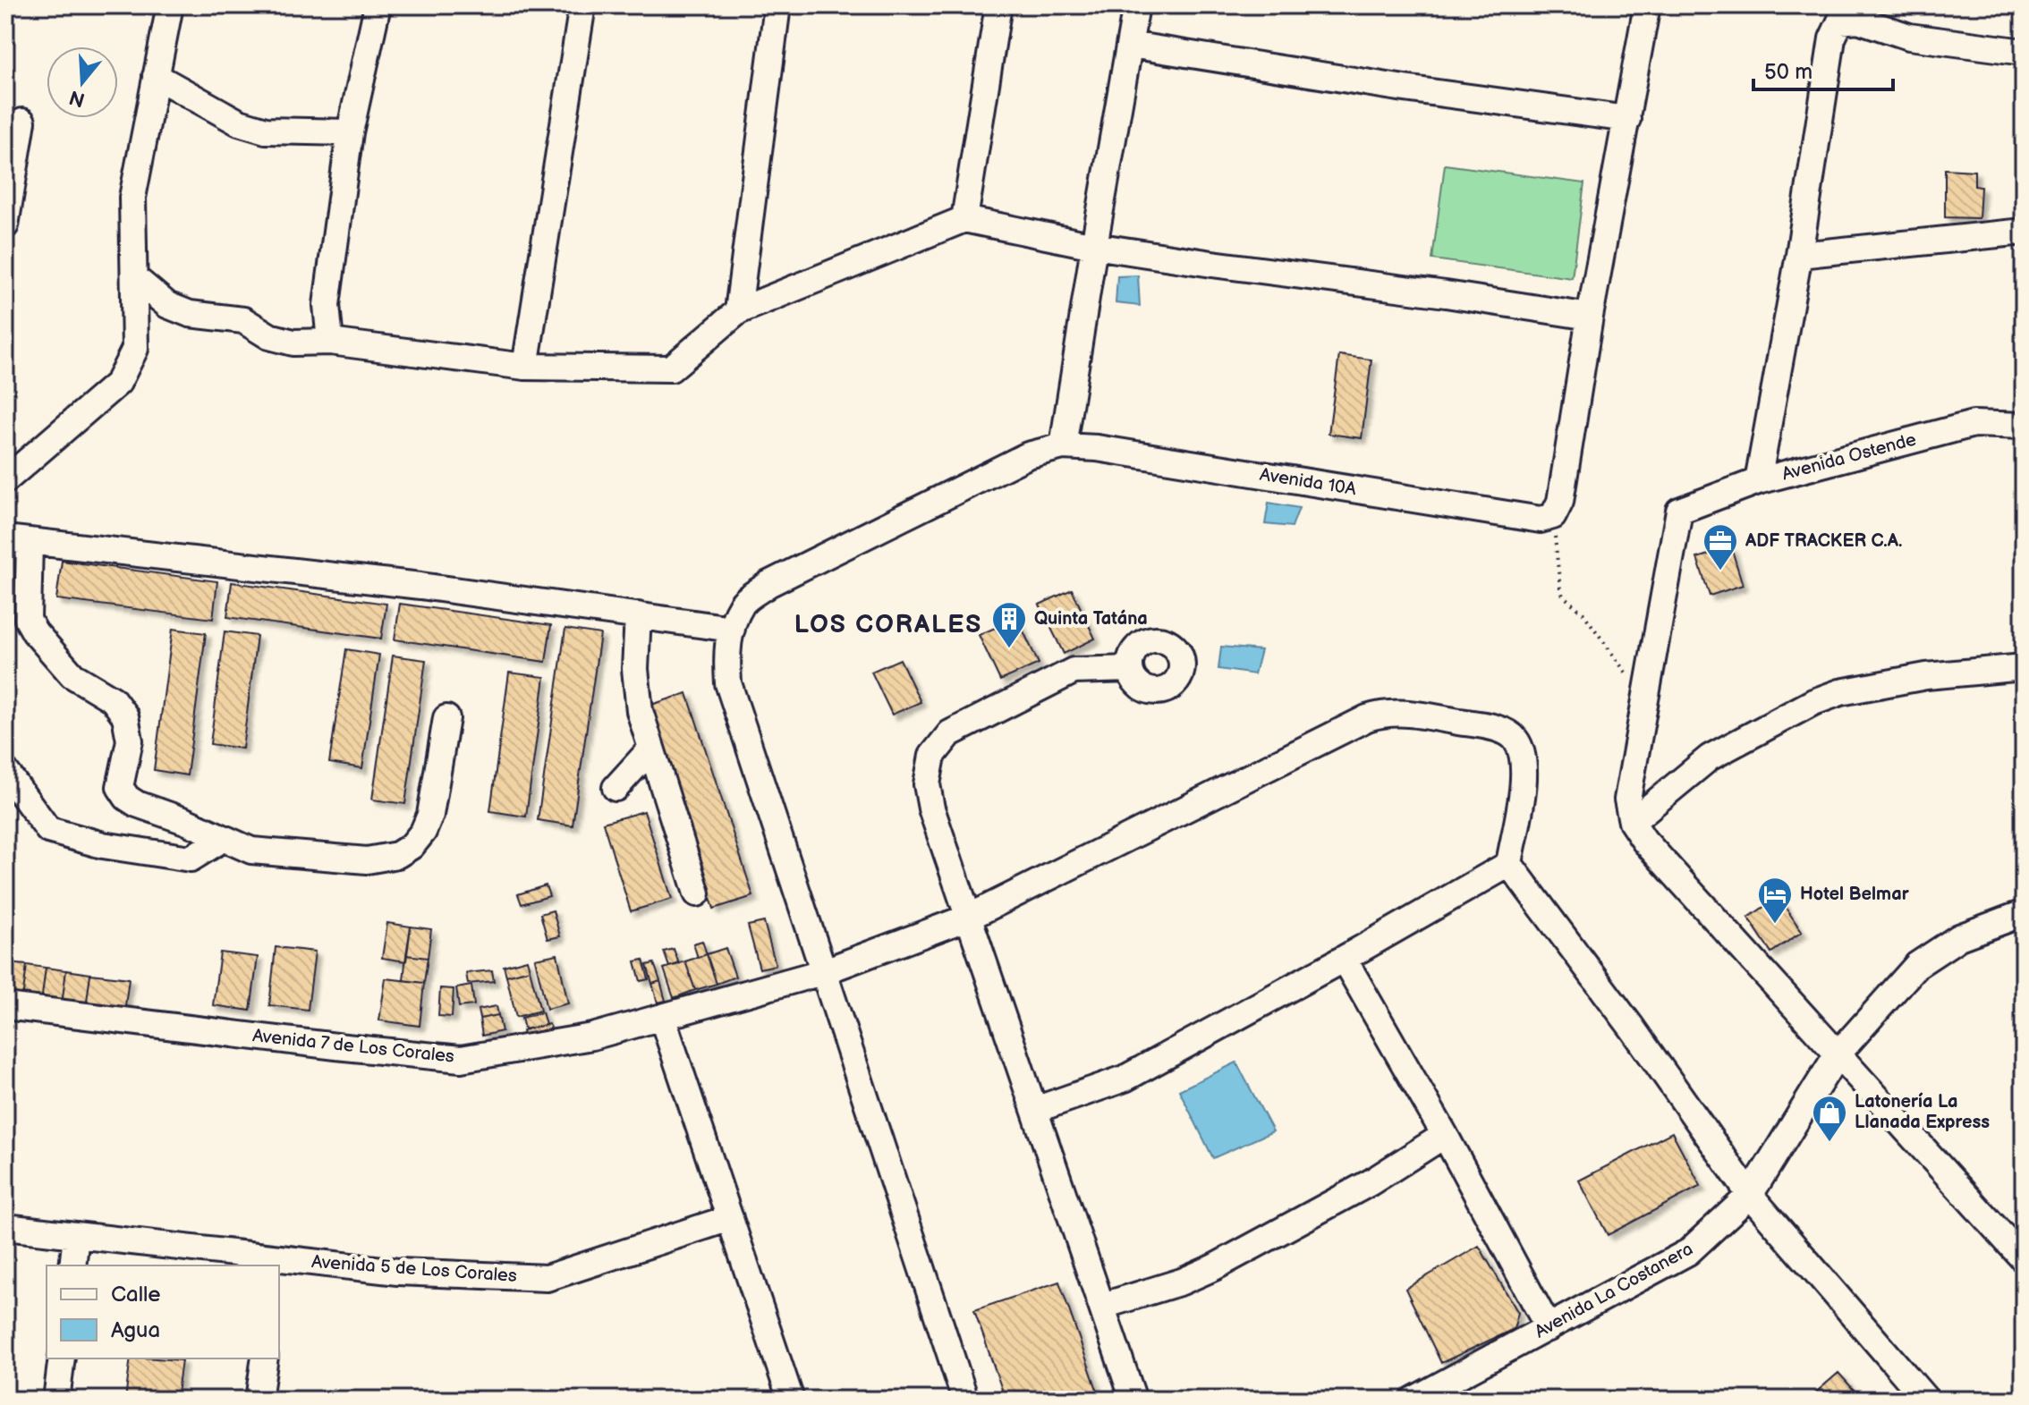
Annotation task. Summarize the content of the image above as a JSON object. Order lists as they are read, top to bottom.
{
  "streets": {
    "street": [
      "Avenida Ostende",
      "Avenida 10A",
      "Avenida 7 de Los Corales",
      "Avenida 5 de Los Corales",
      "Avenida La Costanera"
    ]
  },
  "districts": ["LOS CORALES"],
  "places": {
    "office": ["ADF TRACKER C.A."],
    "building": ["Quinta Tatána"],
    "hotel": ["Hotel Belmar"],
    "shop": ["Latonería La Llanada Express"]
  },
  "legend": ["Calle", "Agua"],
  "scale_bar": "50 m",
  "north": "bottom"
}
